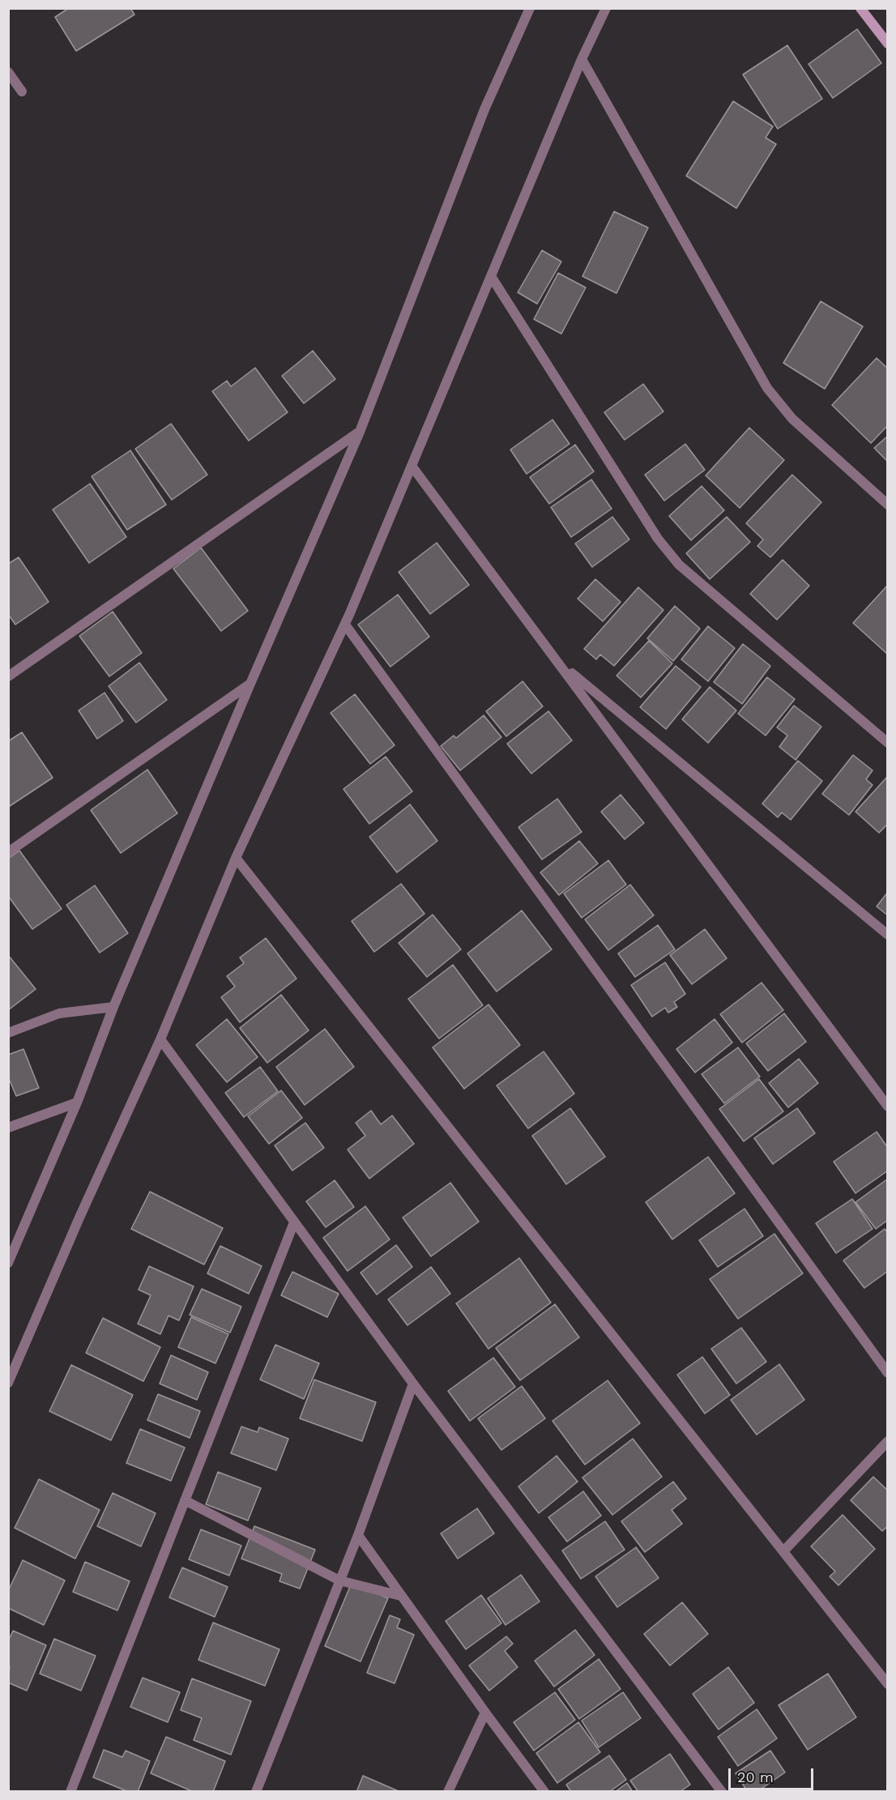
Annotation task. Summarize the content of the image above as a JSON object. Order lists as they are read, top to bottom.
{
  "scale_bar": "20 m"
}
